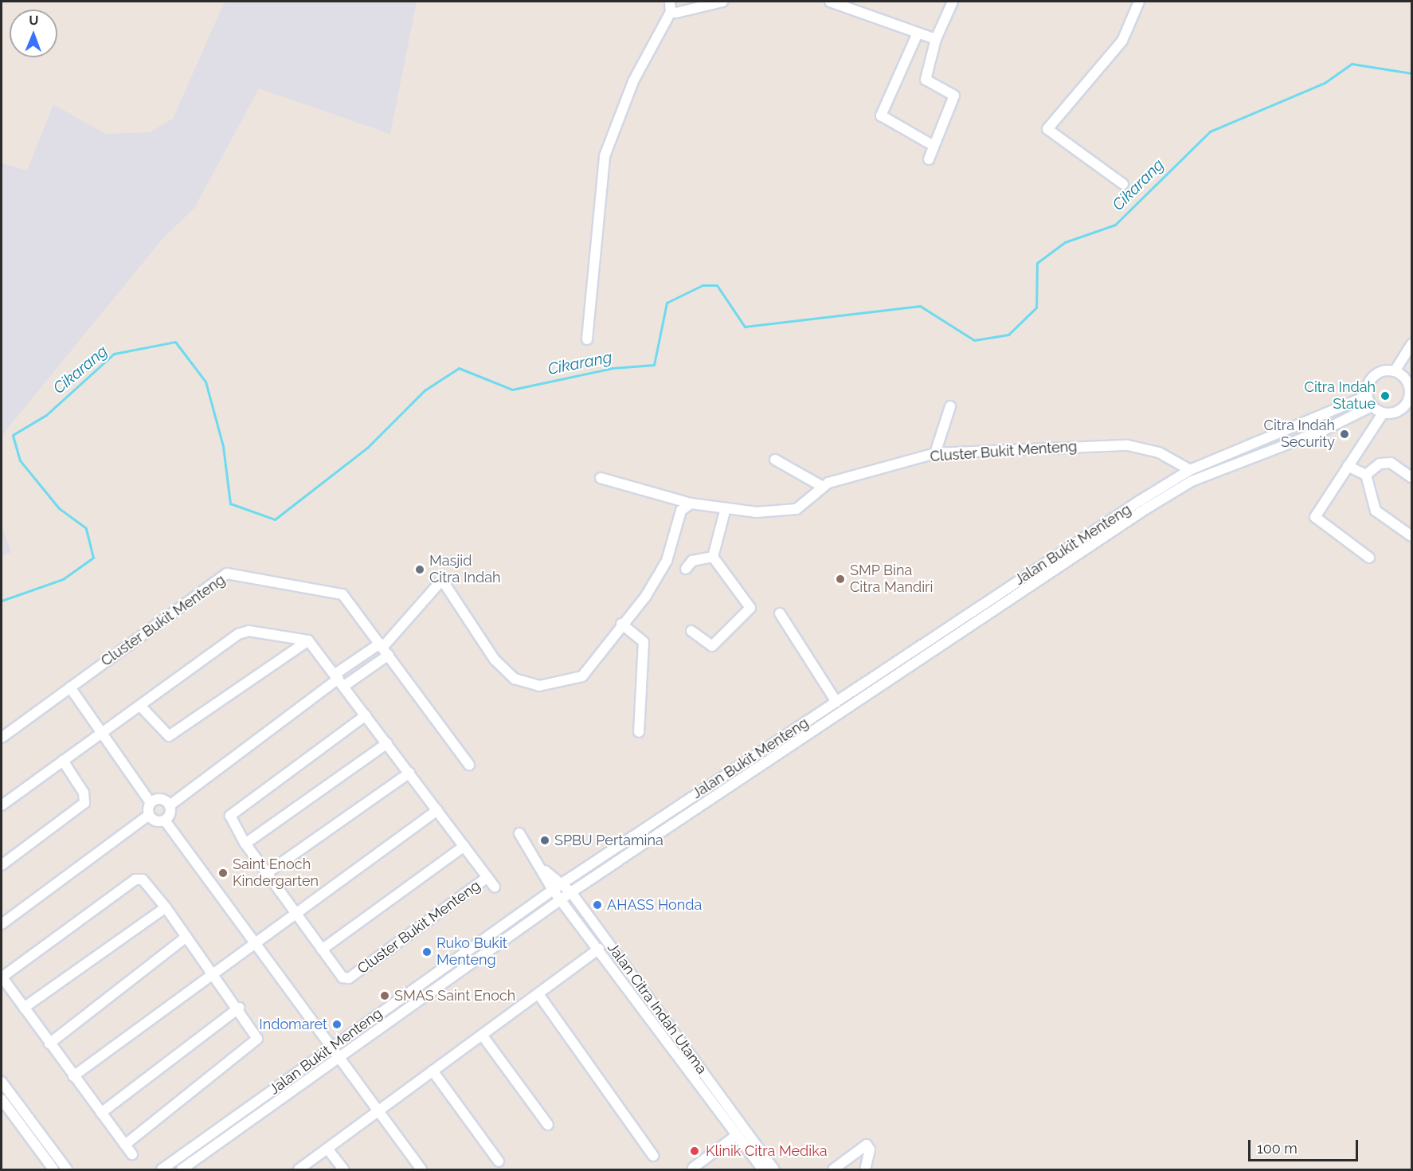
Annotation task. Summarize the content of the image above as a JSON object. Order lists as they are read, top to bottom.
{
  "streets": {
    "street": ["Cluster Bukit Menteng", "Jalan Bukit Menteng", "Jalan Citra Indah Utama"]
  },
  "crossings": [
    ["Cluster Bukit Menteng", "Jalan Bukit Menteng"],
    ["Jalan Bukit Menteng", "Jalan Citra Indah Utama"]
  ],
  "water": ["Cikarang"],
  "places": [
    "Citra Indah Statue",
    "Citra Indah Security",
    "Masjid Citra Indah",
    "SMP Bina Citra Mandiri",
    "SPBU Pertamina",
    "Saint Enoch Kindergarten",
    "AHASS Honda",
    "Ruko Bukit Menteng",
    "SMAS Saint Enoch",
    "Indomaret",
    "Klinik Citra Medika"
  ],
  "scale_bar": "100 m",
  "north": "top"
}
